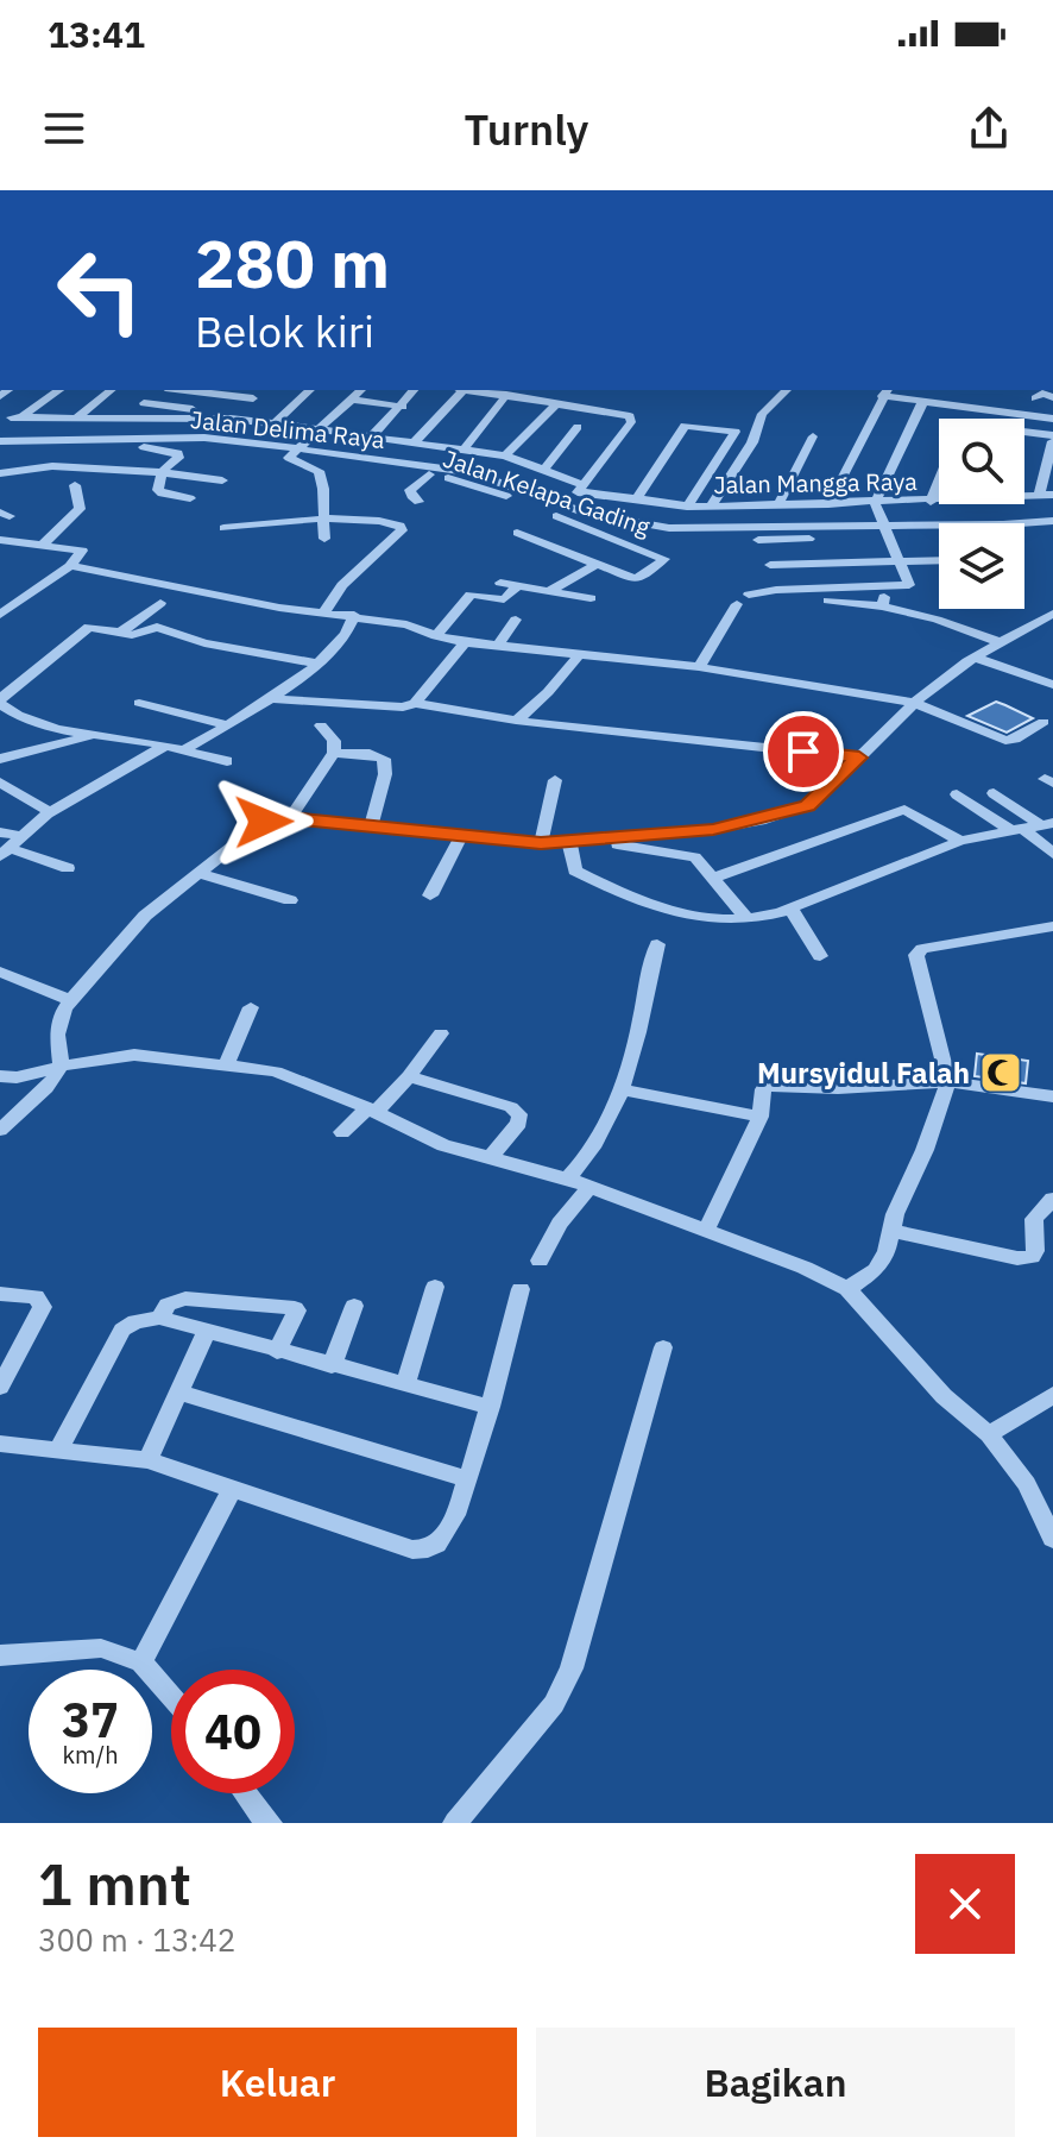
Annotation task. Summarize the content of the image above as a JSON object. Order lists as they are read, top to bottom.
{
  "streets": {
    "street": ["Jalan Delima Raya", "Jalan Mangga Raya", "Jalan Kelapa Gading"]
  },
  "crossings": [
    ["Jalan Delima Raya", "Jalan Mangga Raya"],
    ["Jalan Delima Raya", "Jalan Kelapa Gading"]
  ],
  "places": {
    "mosque": ["Mursyidul Falah"]
  },
  "page": {
    "status": "13:41",
    "header": "Turnly",
    "turn": ["280 m", "Belok kiri"],
    "speed": "37 km/h",
    "limit": "40",
    "heading": ["1 mnt", "300 m · 13:42"],
    "buttons": ["Keluar", "Bagikan"]
  }
}
